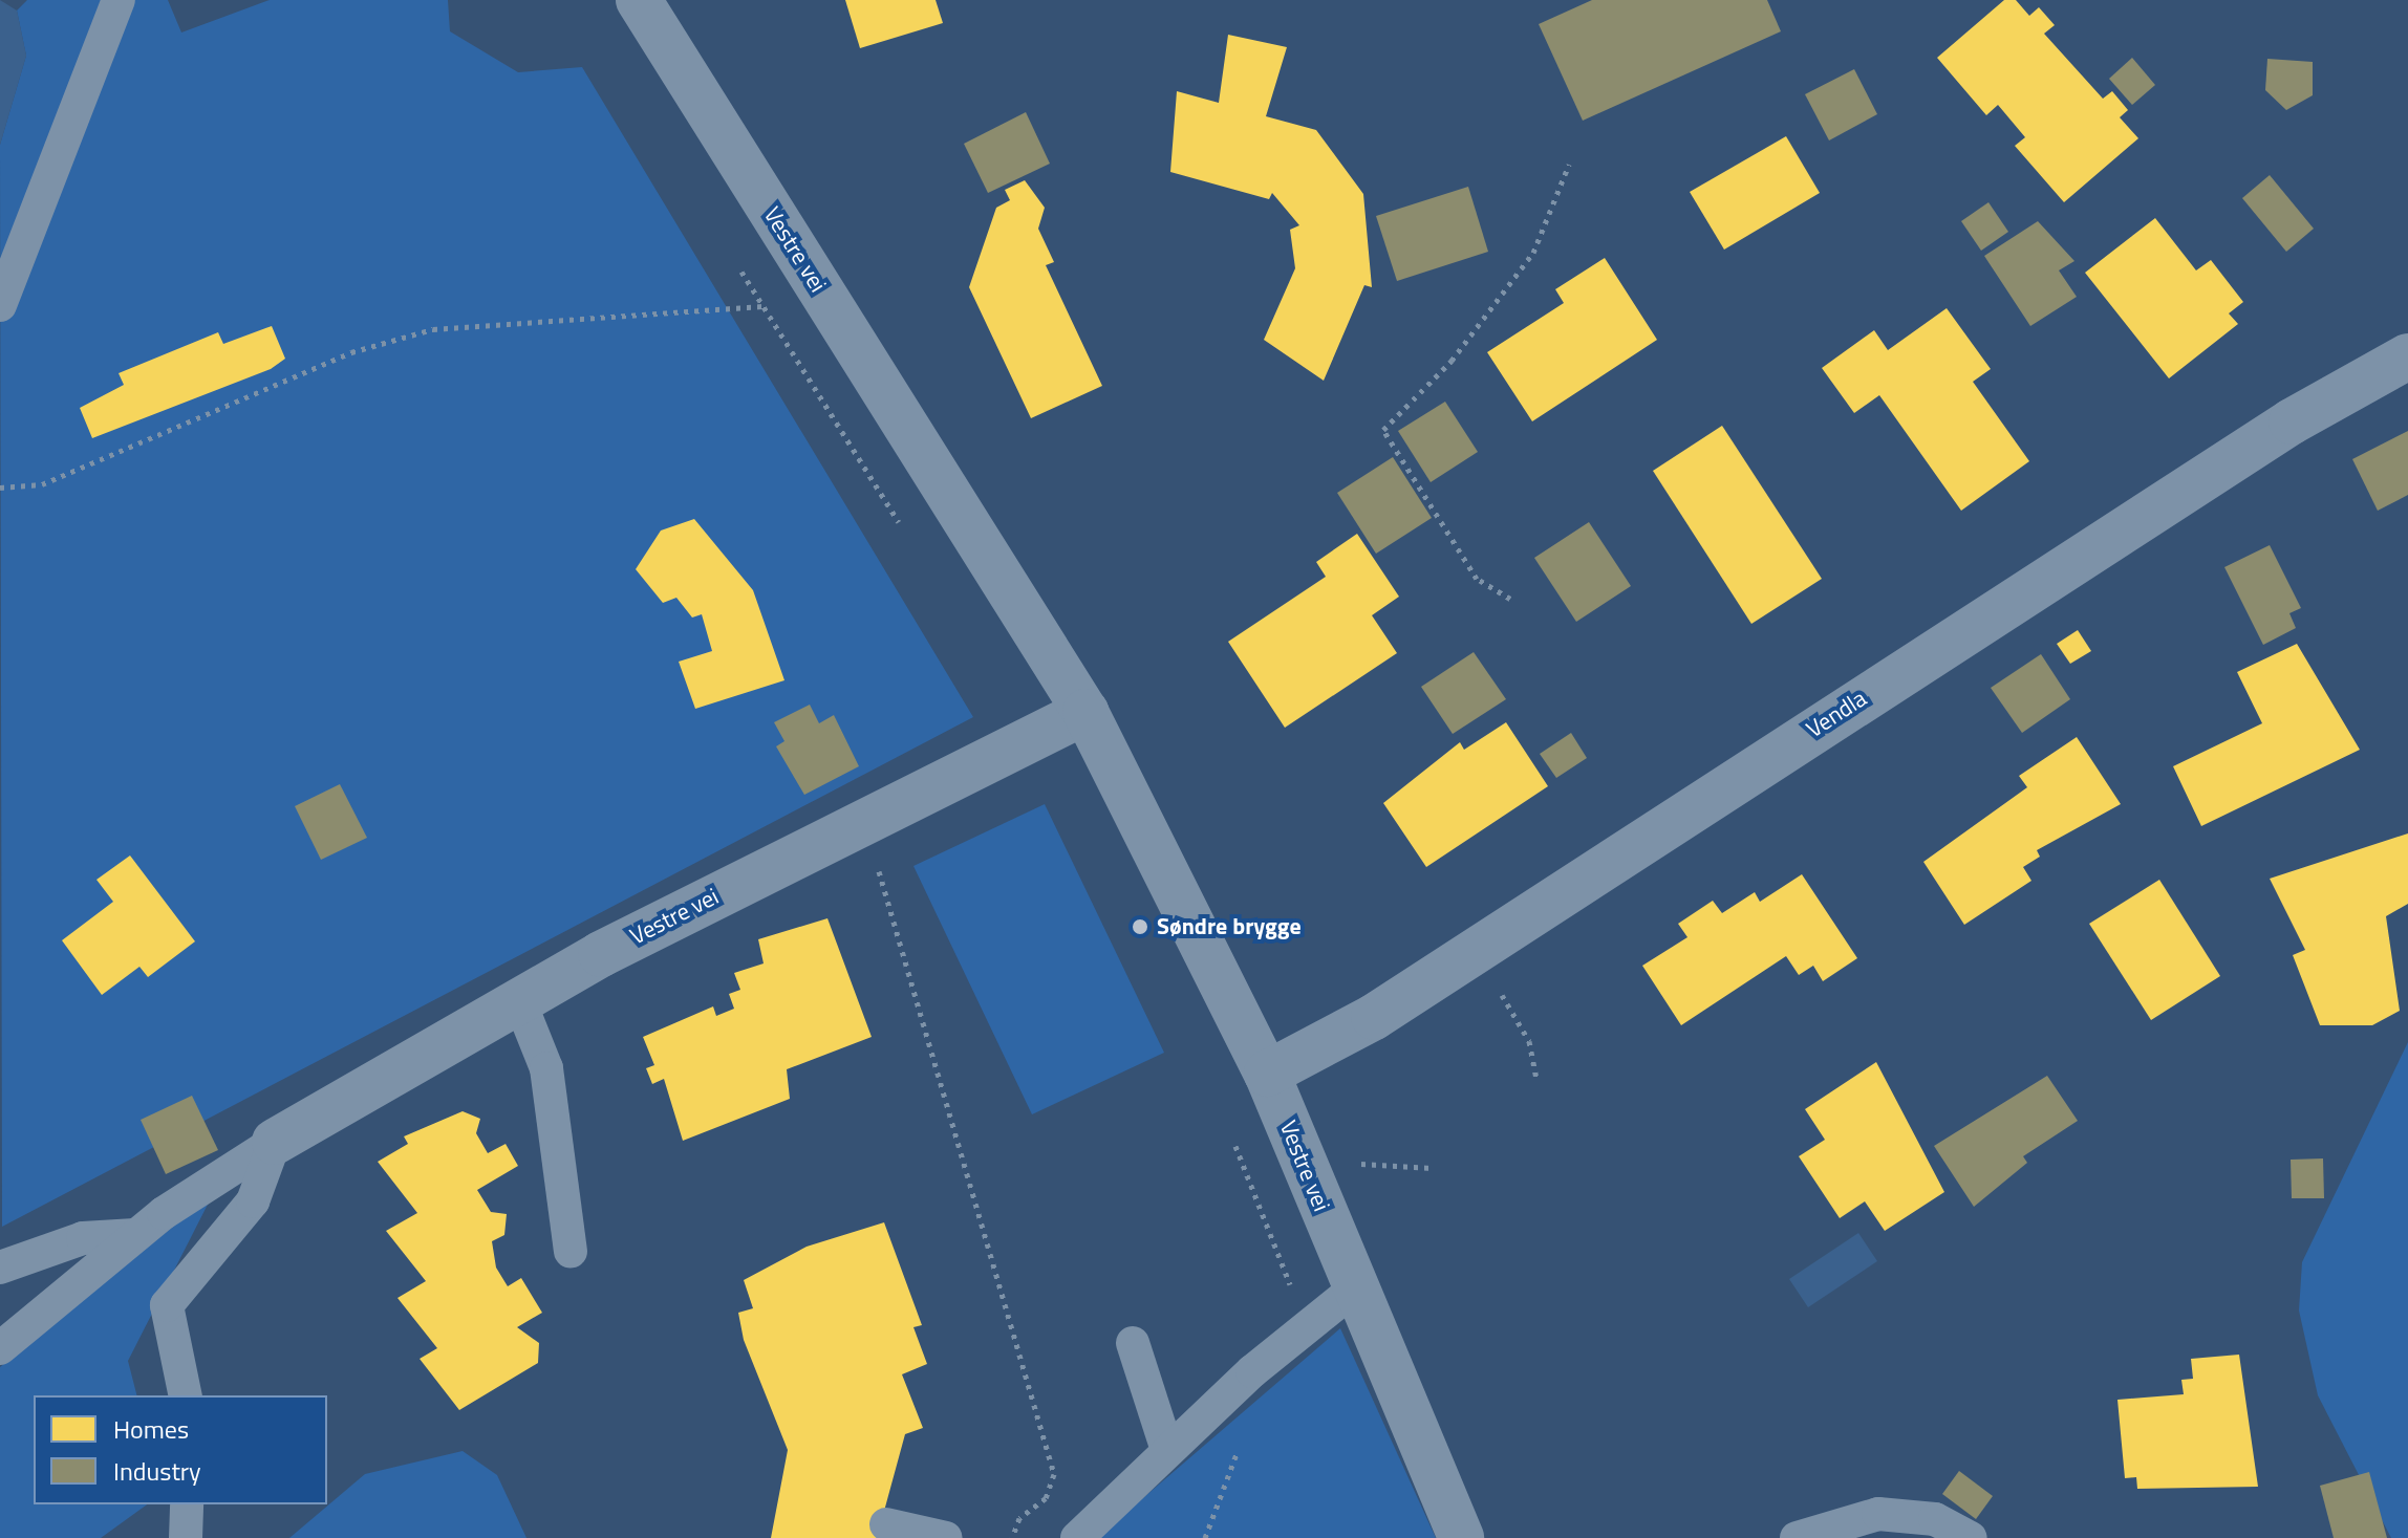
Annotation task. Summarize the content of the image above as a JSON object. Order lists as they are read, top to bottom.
{
  "streets": {
    "street": ["Vestre vei", "Vendla"]
  },
  "crossings": [
    ["Vestre vei", "Vendla"]
  ],
  "places": ["Søndre brygge"],
  "legend": ["Homes", "Industry"]
}
